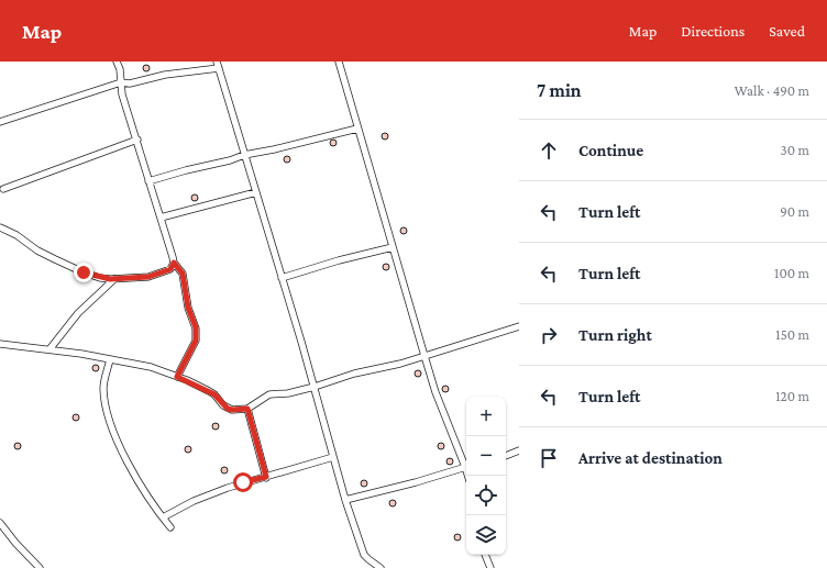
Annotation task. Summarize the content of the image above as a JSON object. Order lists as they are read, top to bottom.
{
  "page": {
    "header": "Map",
    "nav": ["Map", "Directions", "Saved"],
    "heading": ["7 min", "Walk · 490 m"],
    "list": [
      ["Continue", "30 m"],
      ["Turn left", "90 m"],
      ["Turn left", "100 m"],
      ["Turn right", "150 m"],
      ["Turn left", "120 m"],
      "Arrive at destination"
    ],
    "map_buttons": ["+", "−"]
  }
}
